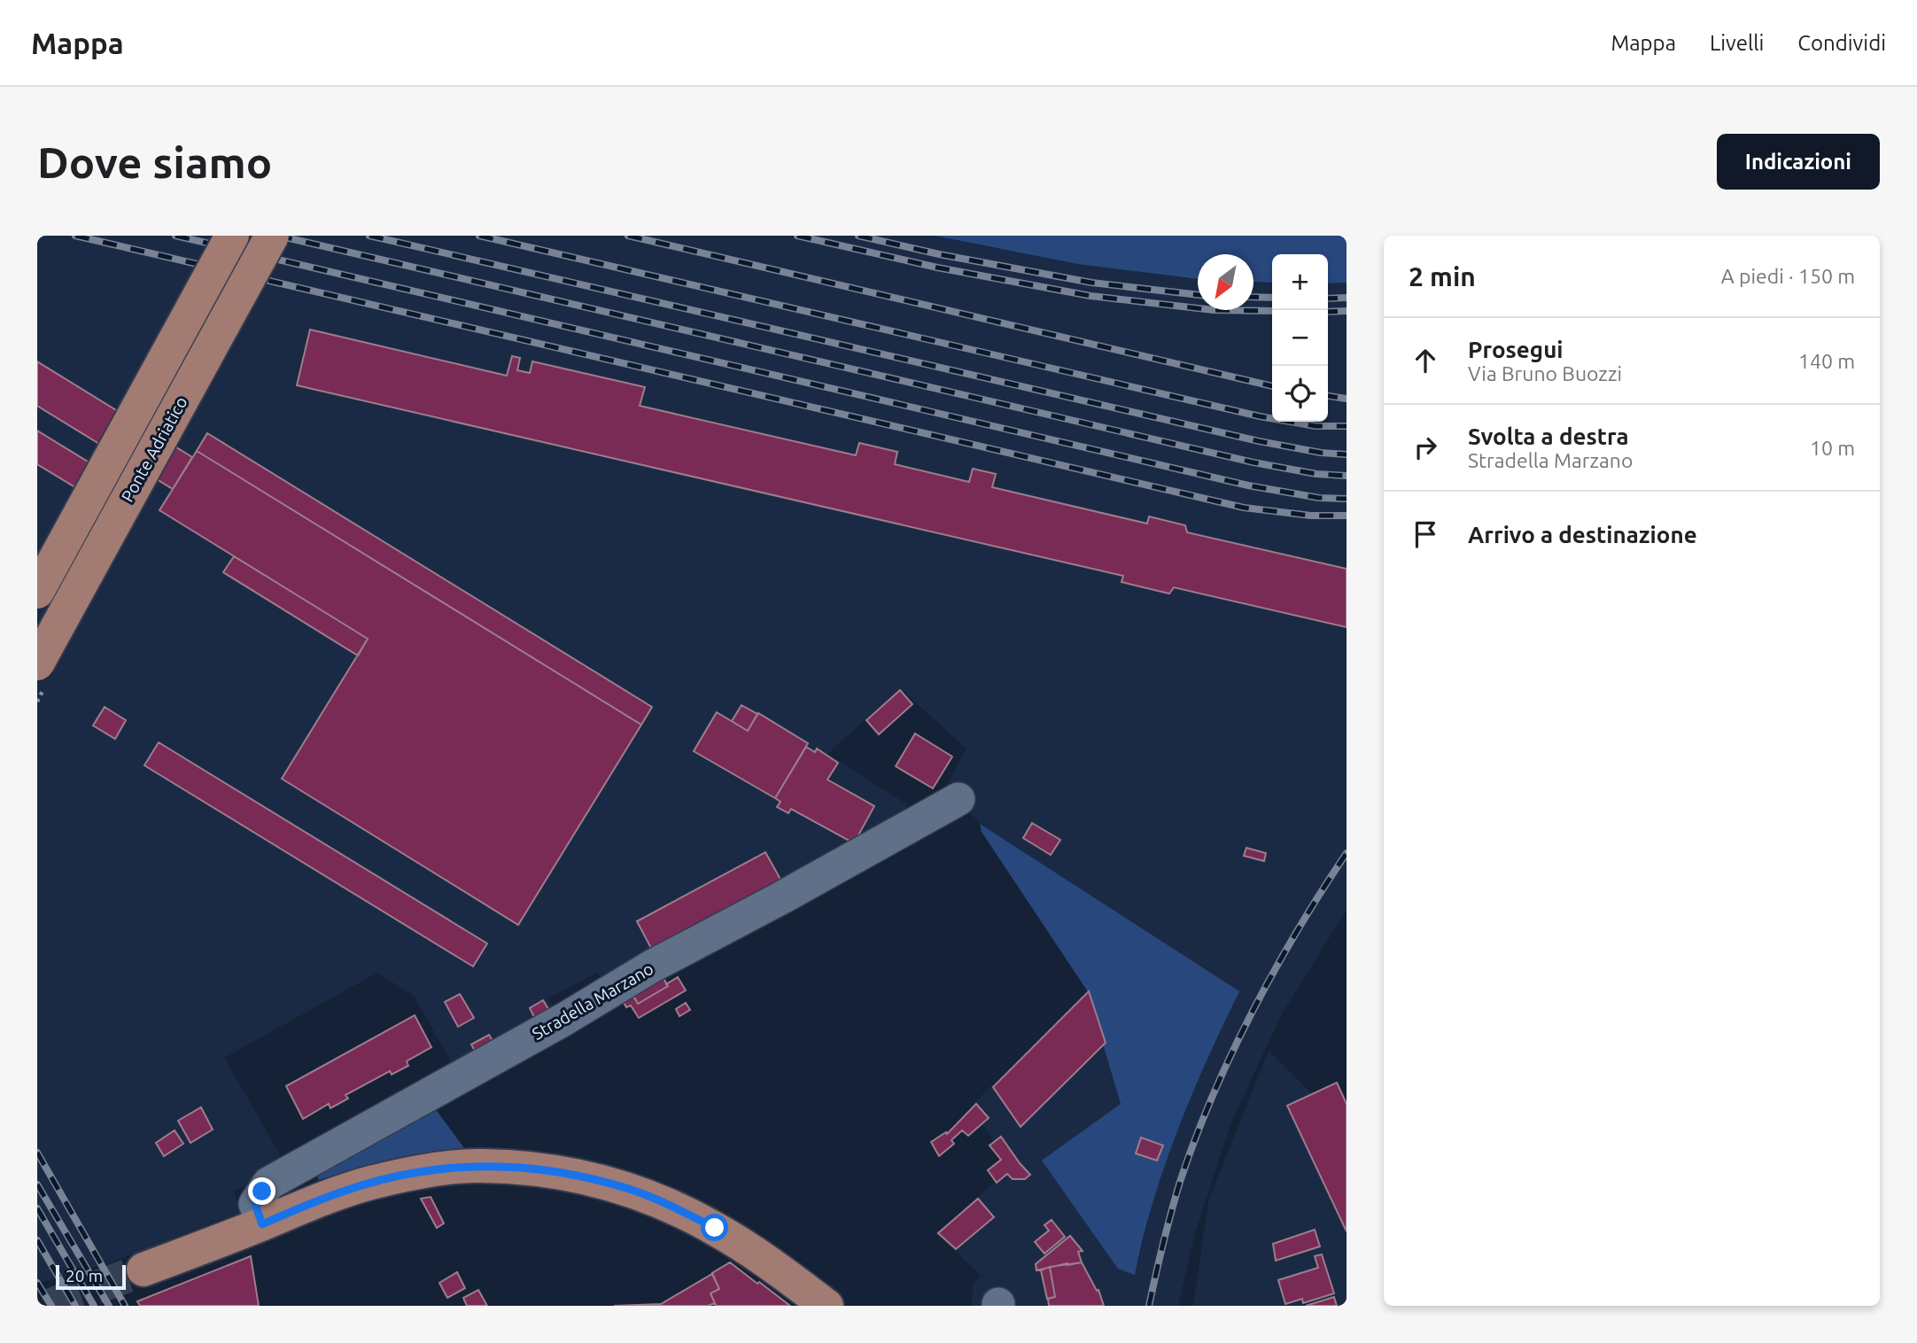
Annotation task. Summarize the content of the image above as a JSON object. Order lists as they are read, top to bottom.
{
  "streets": {
    "main road": ["Ponte Adriatico"],
    "street": ["Stradella Marzano"]
  },
  "scale_bar": "20 m",
  "north": "bottom left",
  "page": {
    "header": "Mappa",
    "nav": ["Mappa", "Livelli", "Condividi"],
    "buttons": "Indicazioni",
    "title": "Dove siamo",
    "heading": ["2 min", "A piedi · 150 m"],
    "map_buttons": ["+", "−"],
    "list": [
      ["Prosegui", "Via Bruno Buozzi", "140 m"],
      ["Svolta a destra", "Stradella Marzano", "10 m"],
      "Arrivo a destinazione"
    ],
    "scale": "20 m"
  }
}
